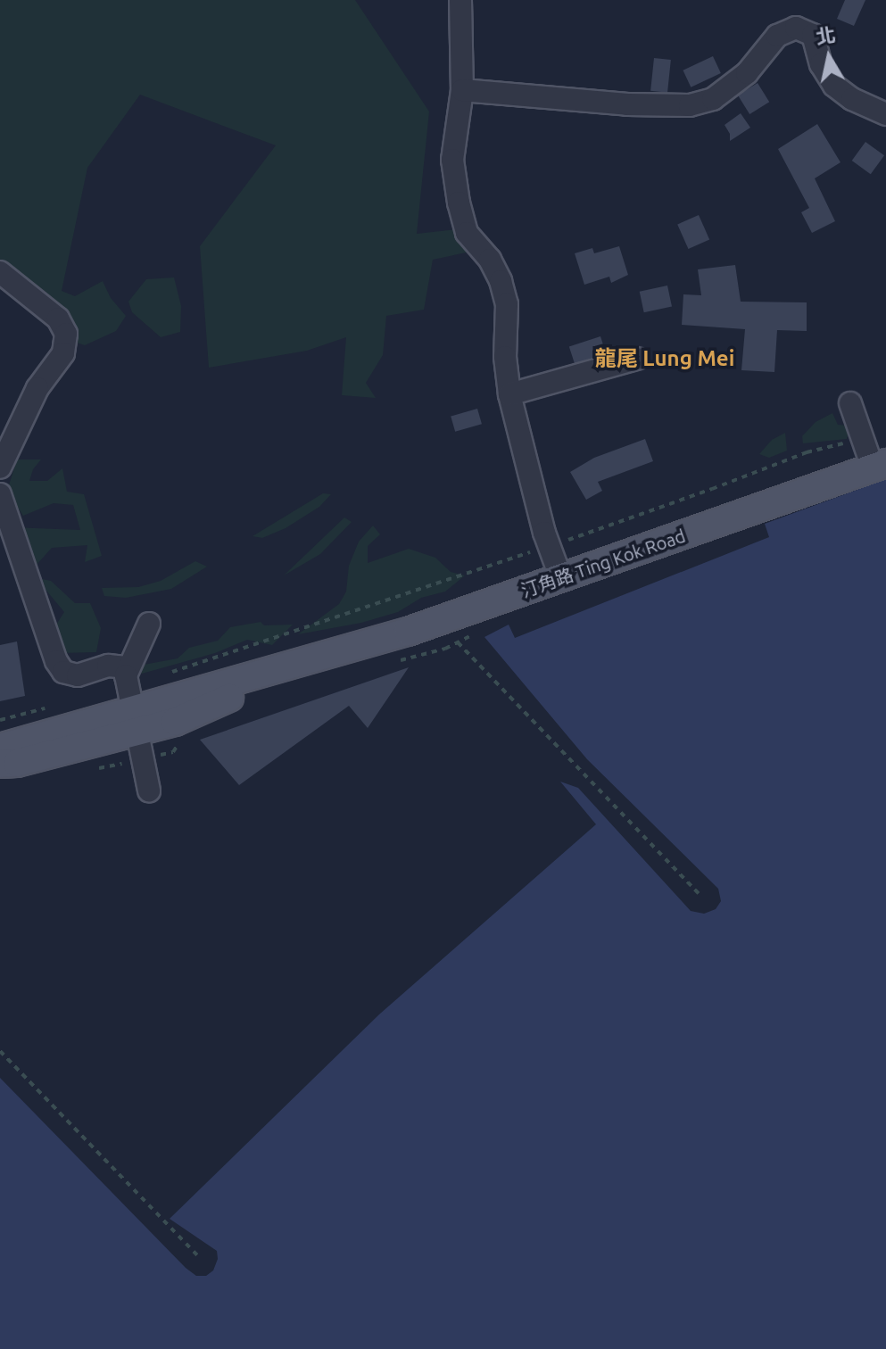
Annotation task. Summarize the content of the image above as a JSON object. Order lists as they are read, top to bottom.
{
  "streets": {
    "main road": ["汀角路 Ting Kok Road"]
  },
  "districts": ["龍尾 Lung Mei"],
  "north": "top"
}
